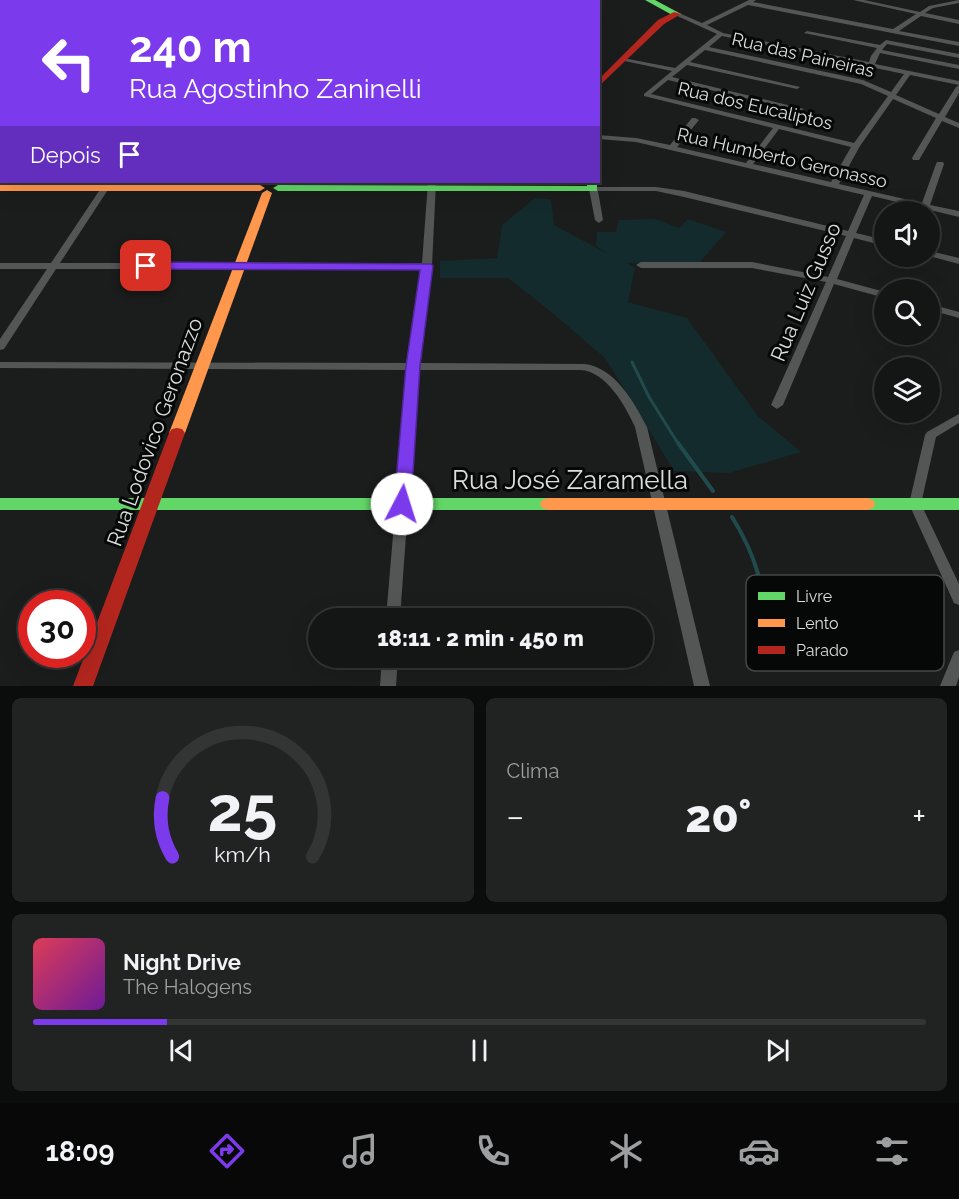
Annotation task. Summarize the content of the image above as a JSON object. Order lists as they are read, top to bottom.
{
  "streets": {
    "street": [
      "Rua das Paineiras",
      "Rua dos Eucaliptos",
      "Rua Humberto Geronasso",
      "Rua Luiz Gusso",
      "Rua Lodovico Geronazzo",
      "Rua José Zaramella"
    ]
  },
  "crossings": [
    ["Rua Humberto Geronasso", "Rua Luiz Gusso"],
    ["Rua Lodovico Geronazzo", "Rua José Zaramella"]
  ],
  "legend": ["Livre", "Lento", "Parado"],
  "page": {
    "turn": ["240 m", "Rua Agostinho Zaninelli"],
    "then": "Depois",
    "limit": "30",
    "trip": "18:11 · 2 min · 450 m",
    "tile": "Clima",
    "heat": ["−", "20°", "+"],
    "song": ["Night Drive", "The Halogens"],
    "tabs": "18:09",
    "gauge": ["25", "km/h"]
  }
}
